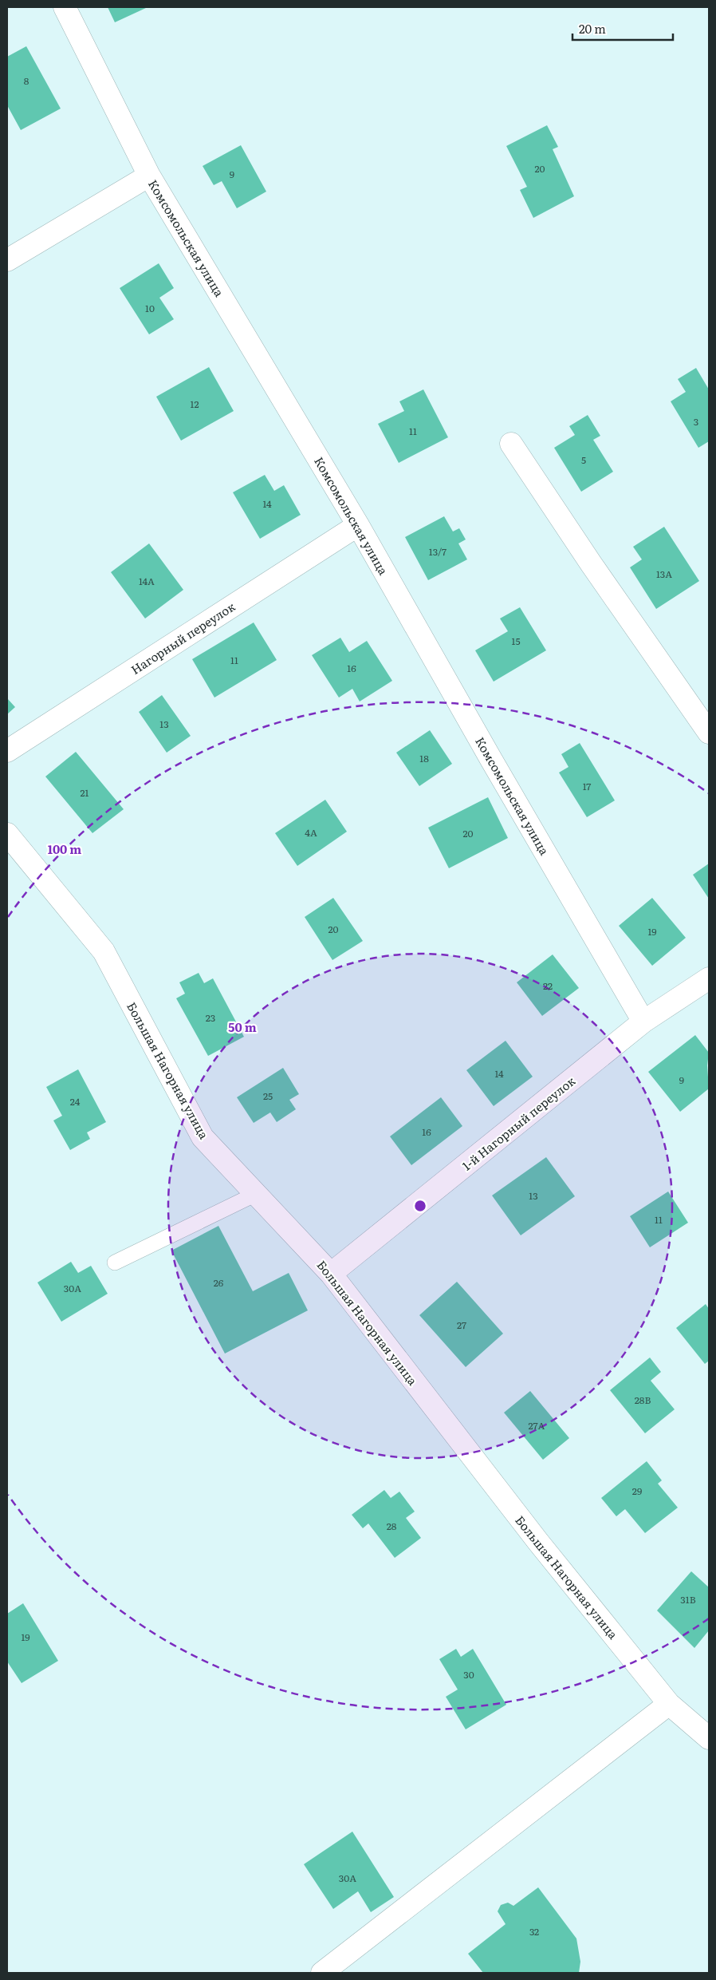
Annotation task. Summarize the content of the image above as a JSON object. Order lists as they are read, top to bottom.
{
  "streets": {
    "street": [
      "Комсомольская улица",
      "Нагорный переулок",
      "Большая Нагорная улица",
      "1-й Нагорный переулок"
    ]
  },
  "crossings": [
    ["Комсомольская улица", "Нагорный переулок"],
    ["Комсомольская улица", "1-й Нагорный переулок"],
    ["Большая Нагорная улица", "1-й Нагорный переулок"]
  ],
  "house_numbers": [
    "8",
    "20",
    "9",
    "10",
    "12",
    "3",
    "11",
    "5",
    "14",
    "13/7",
    "13А",
    "14А",
    "15",
    "11",
    "16",
    "13",
    "18",
    "17",
    "21",
    "4А",
    "20",
    "20",
    "19",
    "22",
    "23",
    "14",
    "9",
    "25",
    "24",
    "16",
    "13",
    "11",
    "26",
    "30А",
    "27",
    "28В",
    "27А",
    "29",
    "28",
    "31В",
    "19",
    "30",
    "30А",
    "32"
  ],
  "scale_bar": "20 m",
  "rings": ["100 m", "50 m"]
}
